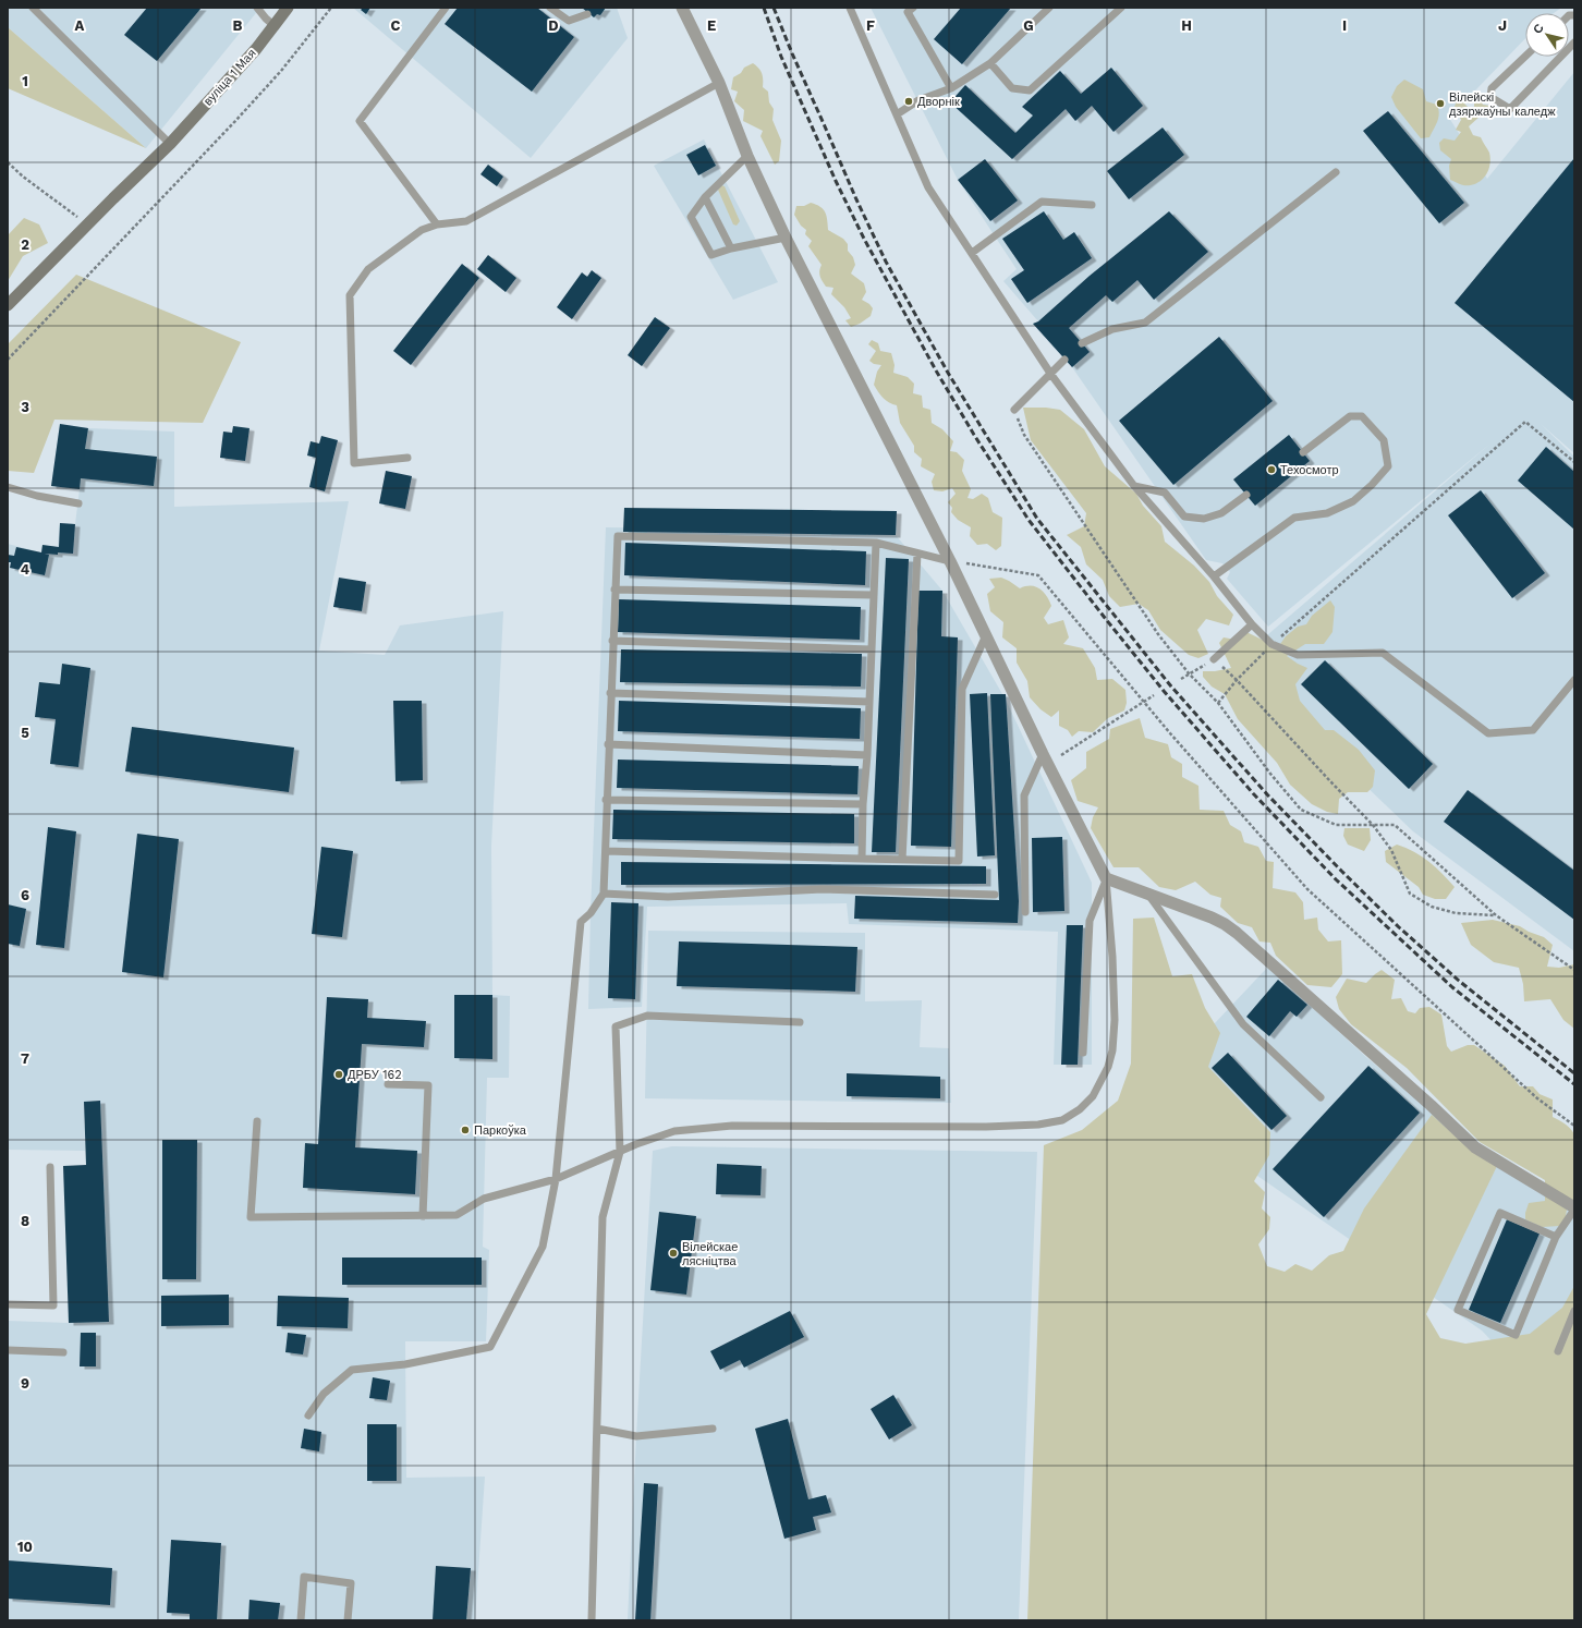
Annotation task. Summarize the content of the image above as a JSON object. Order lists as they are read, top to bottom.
{
  "streets": {
    "main road": ["вуліца 1 Мая"]
  },
  "places": [
    "Дворнік",
    "Вілейскі дзяржаўны каледж",
    "Техосмотр",
    "ДРБУ 162",
    "Паркоўка",
    "Вілейскае лясніцтва"
  ],
  "north": "top left",
  "grid": {
    "columns": [
      "A",
      "B",
      "C",
      "D",
      "E",
      "F",
      "G",
      "H",
      "I",
      "J"
    ],
    "rows": [
      "1",
      "2",
      "3",
      "4",
      "5",
      "6",
      "7",
      "8",
      "9",
      "10"
    ]
  }
}
